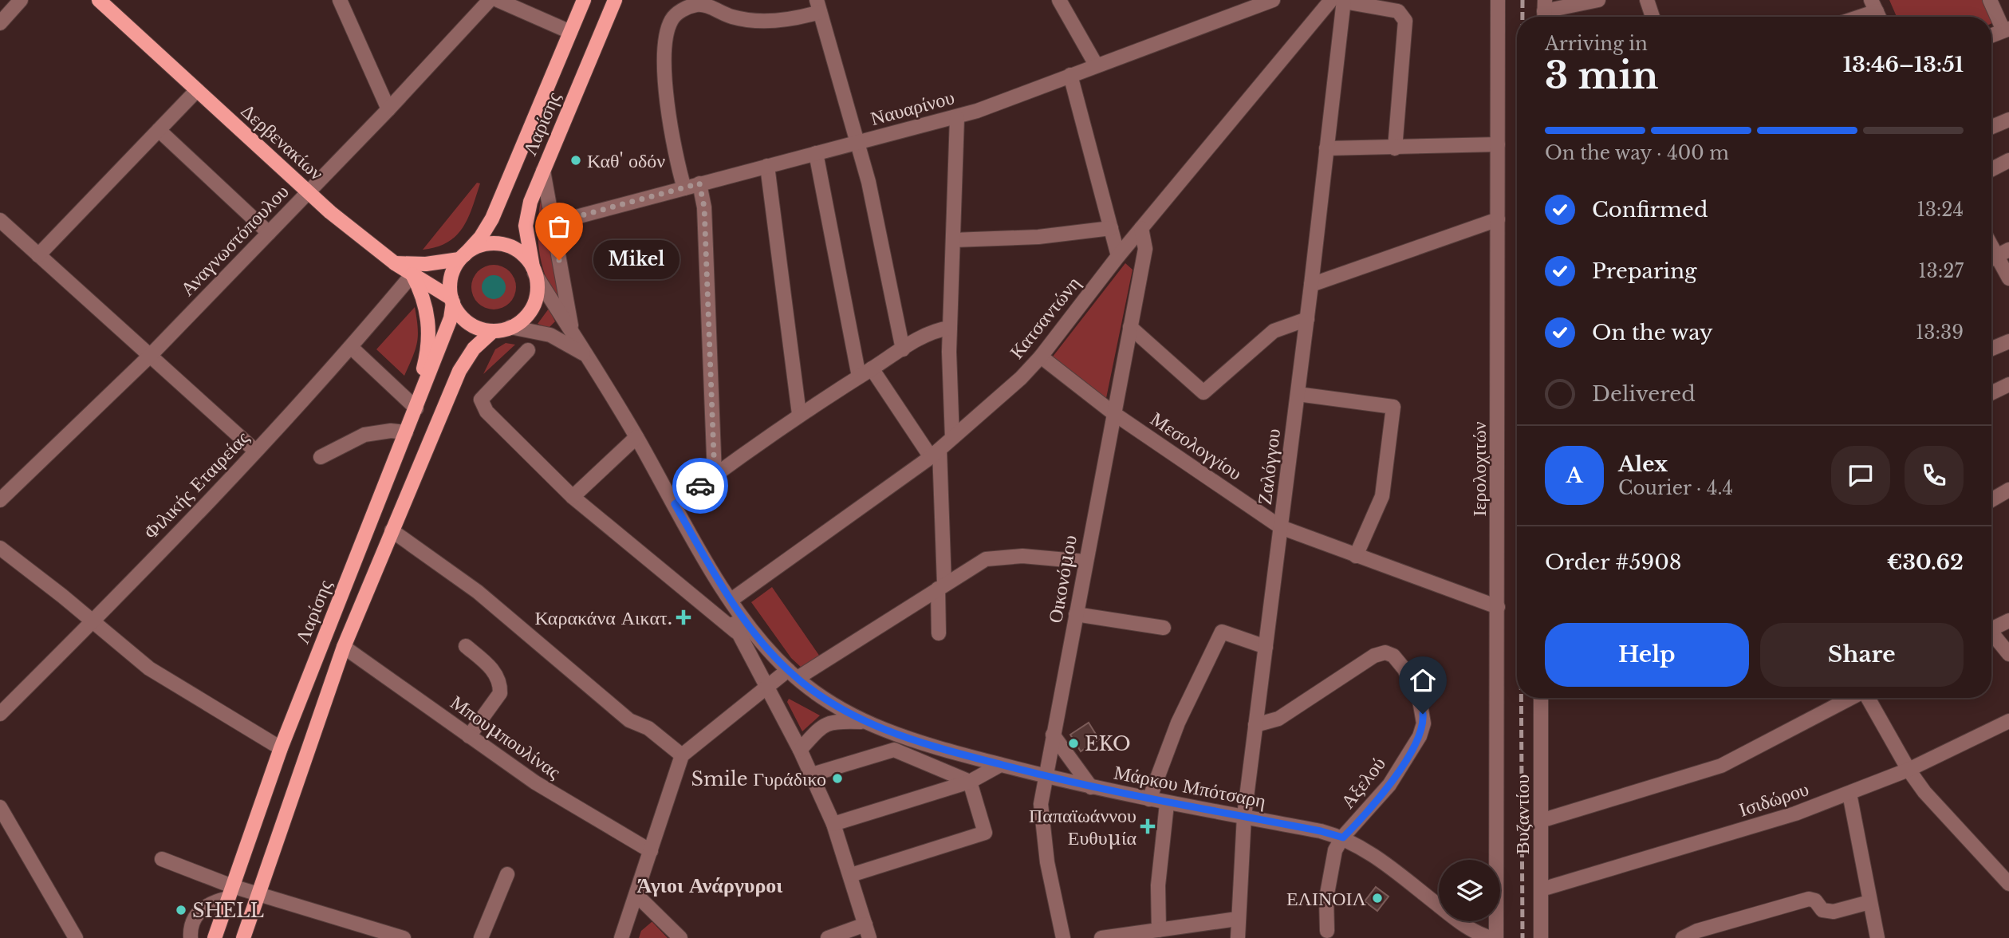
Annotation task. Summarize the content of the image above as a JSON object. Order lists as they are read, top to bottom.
{
  "streets": {
    "main road": ["Λαρίσης", "Δερβενακίων"],
    "street": [
      "Ναυαρίνου",
      "Αναγνωστόπουλου",
      "Κατσαντώνη",
      "Μεσολογγίου",
      "Ζαλόγγου",
      "Ιερολοχιτών",
      "Φιλικής Εταιρείας",
      "Οικονόμου",
      "Μπουμπουλίνας",
      "Αξελού",
      "Μάρκου Μπότσαρη",
      "Ισιδώρου",
      "Βυζαντίου"
    ]
  },
  "crossings": [
    ["Λαρίσης", "Δερβενακίων"],
    ["Λαρίσης", "Μάρκου Μπότσαρη"],
    ["Δερβενακίων", "Αναγνωστόπουλου"],
    ["Δερβενακίων", "Φιλικής Εταιρείας"],
    ["Δερβενακίων", "Μάρκου Μπότσαρη"],
    ["Κατσαντώνη", "Μεσολογγίου"],
    ["Κατσαντώνη", "Ζαλόγγου"],
    ["Κατσαντώνη", "Οικονόμου"],
    ["Κατσαντώνη", "Μάρκου Μπότσαρη"],
    ["Μεσολογγίου", "Ζαλόγγου"],
    ["Μεσολογγίου", "Ιερολοχιτών"],
    ["Μεσολογγίου", "Οικονόμου"],
    ["Ζαλόγγου", "Αξελού"],
    ["Ζαλόγγου", "Μάρκου Μπότσαρη"],
    ["Οικονόμου", "Μάρκου Μπότσαρη"],
    ["Αξελού", "Μάρκου Μπότσαρη"],
    ["Ισιδώρου", "Βυζαντίου"]
  ],
  "districts": ["Άγιοι Ανάργυροι"],
  "places": {
    "other": [
      "Καθ' οδόν",
      "Mikel",
      "EKO",
      "Smile Γυράδικο",
      "ΕΛΙΝΟΙΛ",
      "SHELL"
    ],
    "health": ["Καρακάνα Αικατ.", "Παπαϊωάννου Ευθυμία"]
  },
  "page": {
    "heading": ["3 min", "Arriving in", "13:46–13:51"],
    "panel": [
      "Alex",
      "Courier · 4.4",
      "Order #5908",
      "€30.62"
    ],
    "bar": "On the way · 400 m",
    "list": [
      ["Confirmed", "13:24"],
      ["Preparing", "13:27"],
      ["On the way", "13:39"],
      "Delivered"
    ],
    "bubble": "Mikel",
    "round": "A",
    "buttons": ["Help", "Share"]
  }
}
